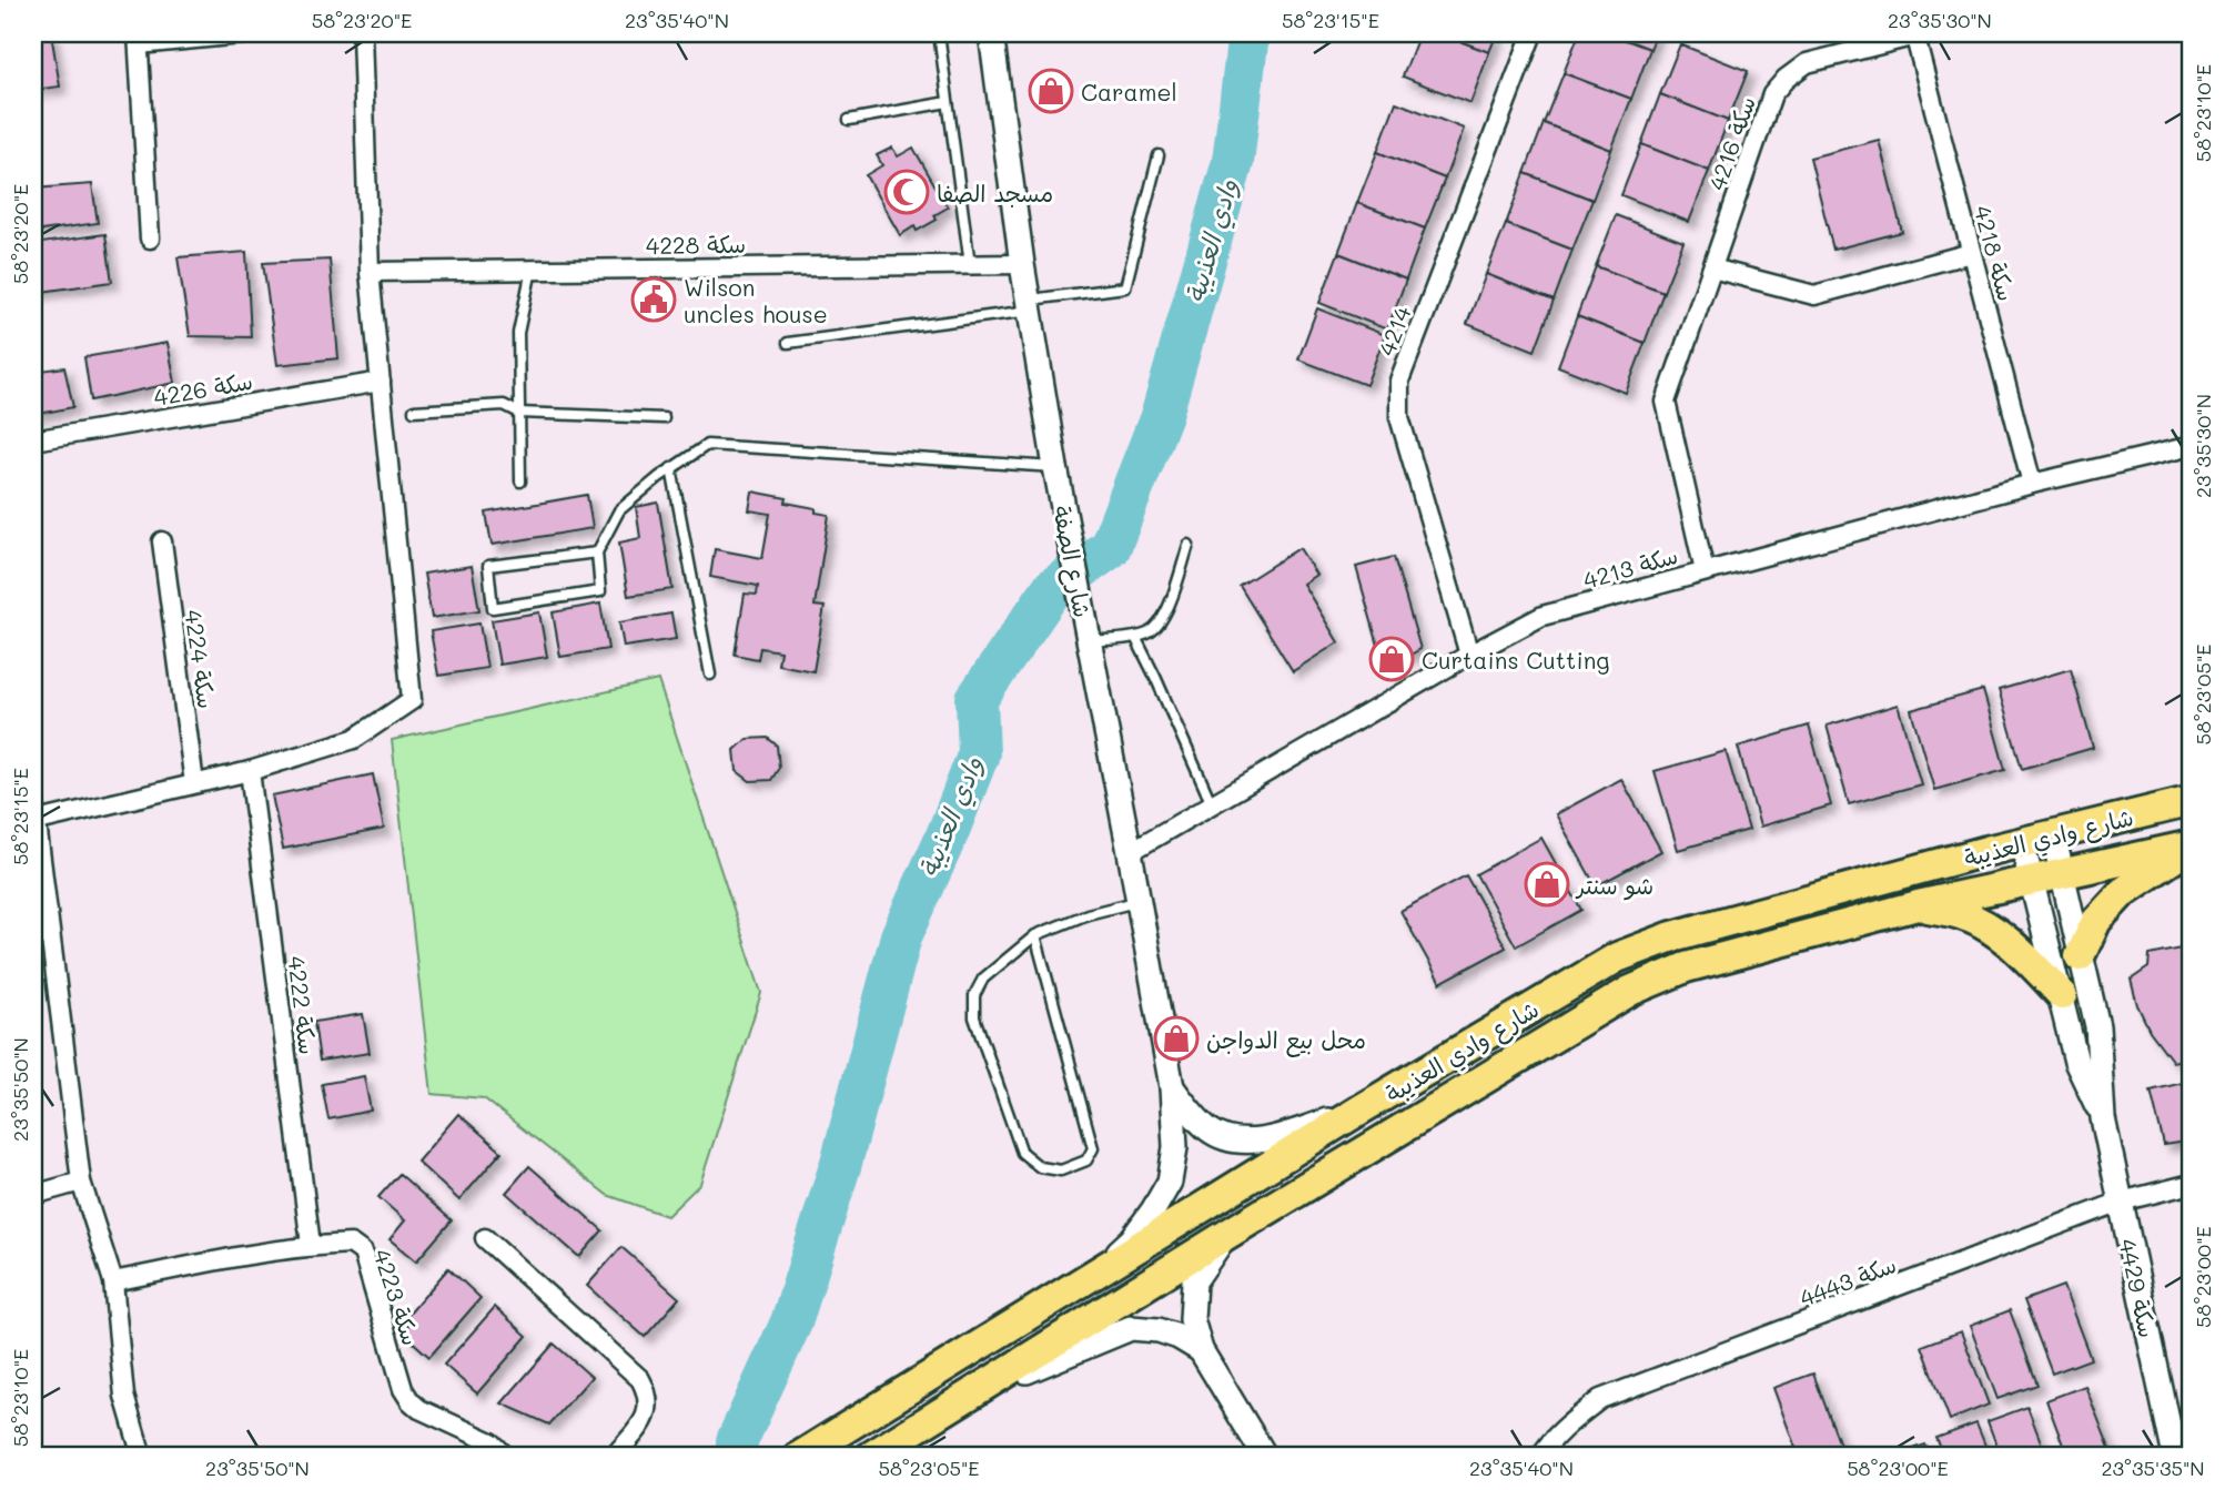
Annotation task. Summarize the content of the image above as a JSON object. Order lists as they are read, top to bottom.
{
  "streets": {
    "main road": ["شارع وادي العذيبة"],
    "street": [
      "سكة 4216",
      "سكة 4228",
      "سكة 4218",
      "4214",
      "سكة 4226",
      "شارع الصفة",
      "سكة 4213",
      "سكة 4224",
      "سكة 4222",
      "سكة 4443",
      "سكة 4429",
      "سكة 4223"
    ]
  },
  "crossings": [
    ["سكة 4216", "سكة 4218"],
    ["سكة 4216", "سكة 4213"],
    ["سكة 4228", "شارع الصفة"],
    ["سكة 4218", "سكة 4213"],
    ["4214", "سكة 4213"],
    ["شارع الصفة", "سكة 4213"],
    ["شارع الصفة", "شارع وادي العذيبة"],
    ["شارع وادي العذيبة", "سكة 4429"],
    ["سكة 4222", "سكة 4223"],
    ["سكة 4443", "سكة 4429"]
  ],
  "water": ["وادي العذيبة"],
  "places": {
    "shop": [
      "Caramel",
      "Curtains Cutting",
      "شو سنتر",
      "محل بيع الدواجن"
    ],
    "mosque": ["مسجد الصفا"],
    "public building": ["Wilson uncles house"]
  },
  "coordinates": [
    "58°23'20\"E",
    "23°35'40\"N",
    "58°23'15\"E",
    "23°35'30\"N",
    "58°23'10\"E",
    "58°23'05\"E",
    "23°35'50\"N",
    "58°23'00\"E",
    "23°35'35\"N"
  ]
}
